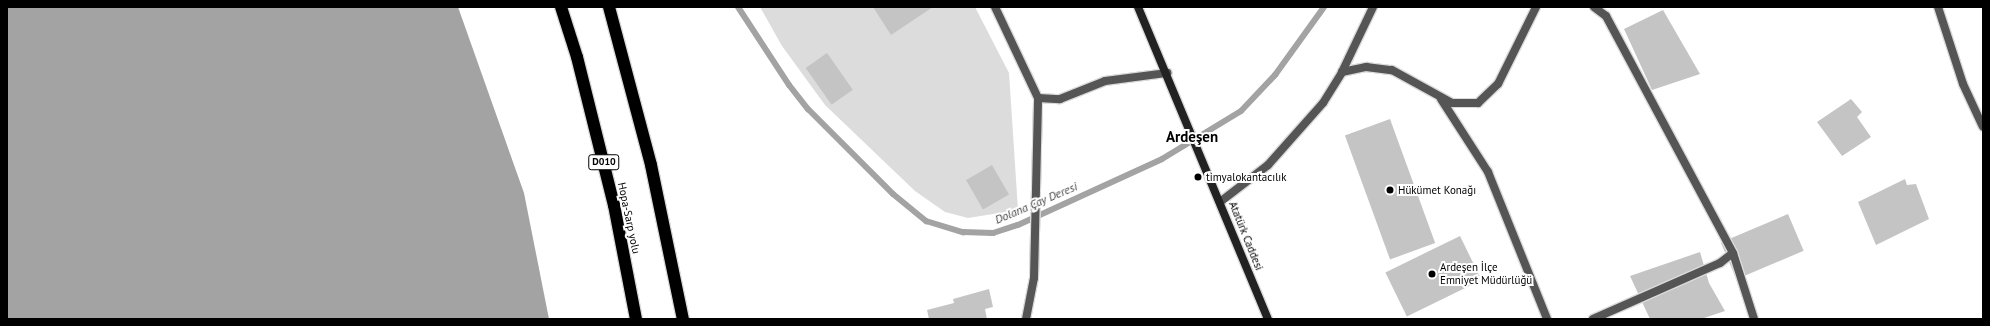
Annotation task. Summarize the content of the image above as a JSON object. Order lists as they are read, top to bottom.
{
  "streets": {
    "highway": ["D010", "Hopa-Sarp yolu"],
    "main road": ["Atatürk Caddesi"]
  },
  "districts": ["Ardeşen"],
  "water": ["Dolana Çay Deresi"],
  "places": ["timyalokantacılık", "Hükümet Konağı", "Ardeşen İlçe Emniyet Müdürlüğü"]
}
